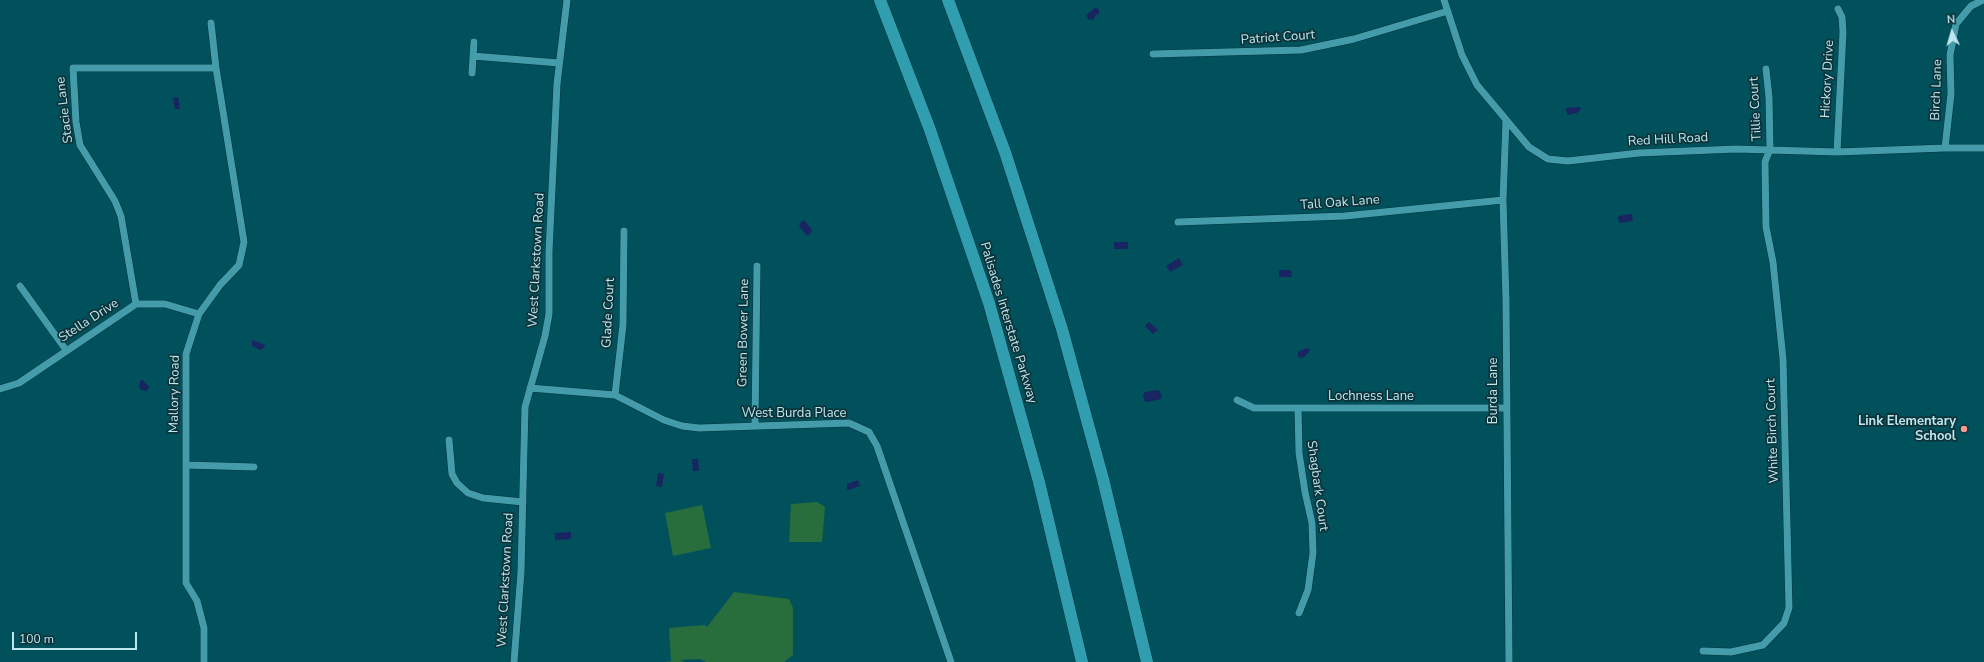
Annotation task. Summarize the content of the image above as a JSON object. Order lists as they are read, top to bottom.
{
  "streets": {
    "highway": ["Palisades Interstate Parkway"],
    "street": [
      "Patriot Court",
      "Hickory Drive",
      "Birch Lane",
      "Tillie Court",
      "Stacie Lane",
      "Red Hill Road",
      "Tall Oak Lane",
      "West Clarkstown Road",
      "Glade Court",
      "Stella Drive",
      "Green Bower Lane",
      "Burda Lane",
      "Mallory Road",
      "Lochness Lane",
      "West Burda Place",
      "White Birch Court",
      "Shagbark Court"
    ]
  },
  "crossings": [
    ["Patriot Court", "Red Hill Road"],
    ["Hickory Drive", "Red Hill Road"],
    ["Birch Lane", "Red Hill Road"],
    ["Tillie Court", "Red Hill Road"],
    ["Tillie Court", "White Birch Court"],
    ["Stacie Lane", "Stella Drive"],
    ["Stacie Lane", "Mallory Road"],
    ["Red Hill Road", "Burda Lane"],
    ["Red Hill Road", "White Birch Court"],
    ["Tall Oak Lane", "Burda Lane"],
    ["West Clarkstown Road", "West Burda Place"],
    ["Glade Court", "West Burda Place"],
    ["Stella Drive", "Mallory Road"],
    ["Green Bower Lane", "West Burda Place"],
    ["Burda Lane", "Lochness Lane"],
    ["Lochness Lane", "Shagbark Court"]
  ],
  "places": ["Link Elementary School"],
  "scale_bar": "100 m",
  "north": "top"
}
